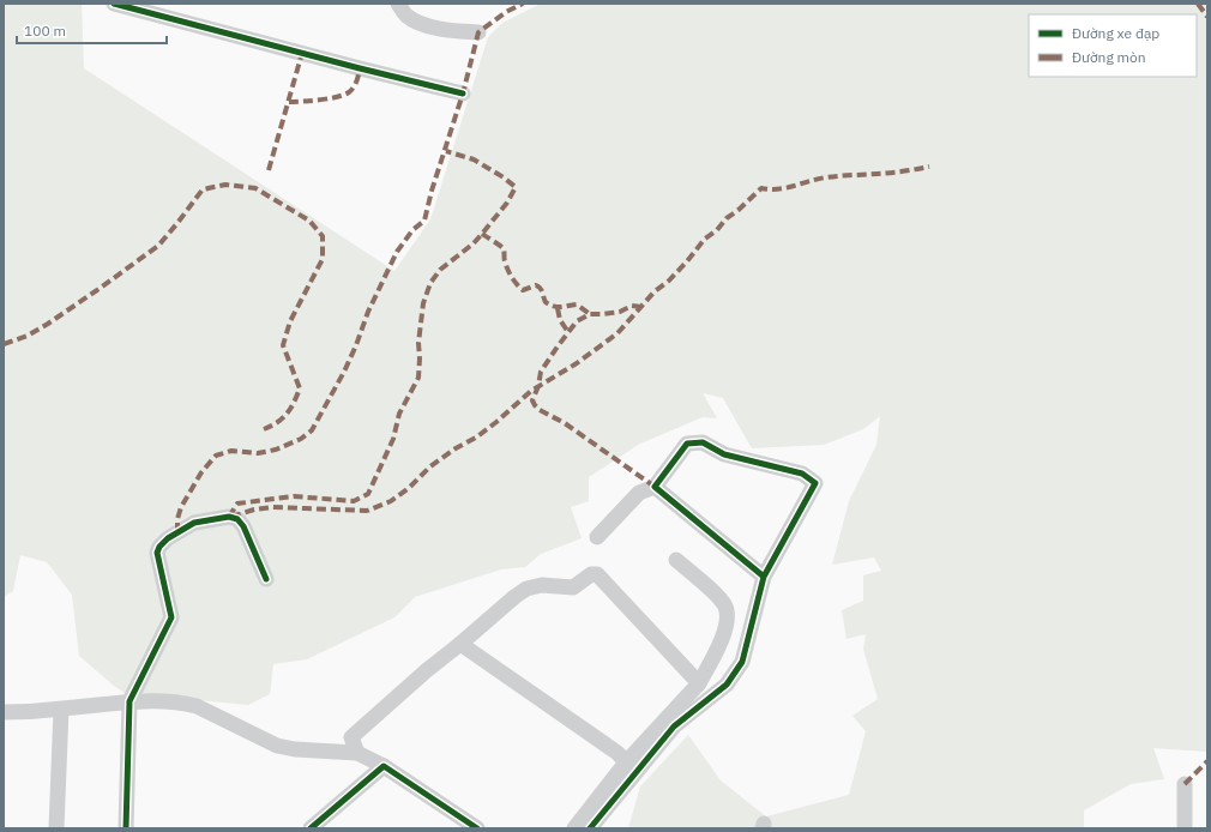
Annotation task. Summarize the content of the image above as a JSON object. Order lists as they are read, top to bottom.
{
  "legend": ["Đường xe đạp", "Đường mòn"],
  "scale_bar": "100 m"
}
